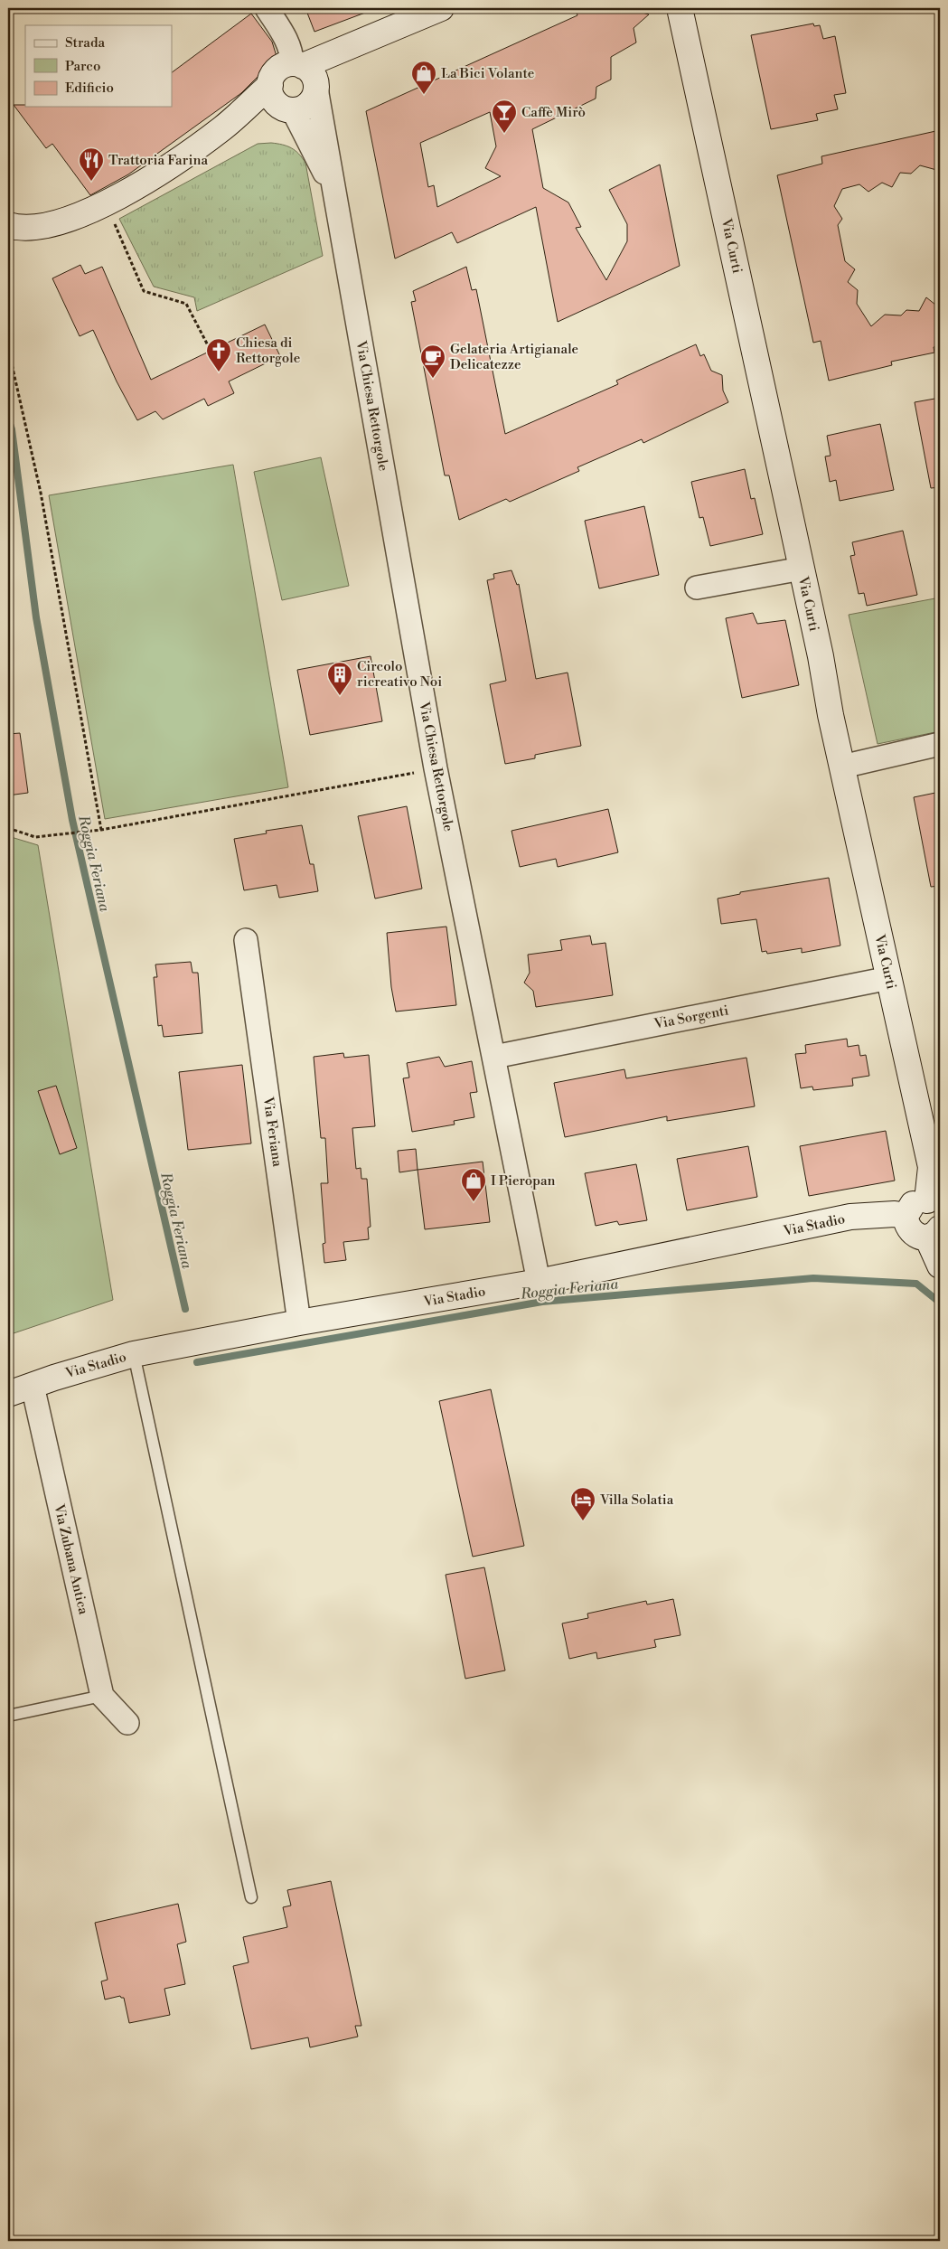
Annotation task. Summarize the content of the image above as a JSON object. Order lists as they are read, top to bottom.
{
  "streets": {
    "street": [
      "Via Curti",
      "Via Chiesa Rettorgole",
      "Via Sorgenti",
      "Via Feriana",
      "Via Stadio",
      "Via Zubana Antica"
    ]
  },
  "crossings": [
    ["Via Curti", "Via Sorgenti"],
    ["Via Curti", "Via Stadio"],
    ["Via Chiesa Rettorgole", "Via Sorgenti"],
    ["Via Chiesa Rettorgole", "Via Stadio"],
    ["Via Feriana", "Via Stadio"],
    ["Via Stadio", "Via Zubana Antica"]
  ],
  "water": ["Roggia Feriana"],
  "places": {
    "shop": ["La Bici Volante", "I Pieropan"],
    "bar": ["Caffè Mirò"],
    "restaurant": ["Trattoria Farina"],
    "church": ["Chiesa di Rettorgole"],
    "cafe": ["Gelateria Artigianale Delicatezze"],
    "building": ["Circolo ricreativo Noi"],
    "hotel": ["Villa Solatia"]
  },
  "legend": ["Strada", "Parco", "Edificio"]
}
